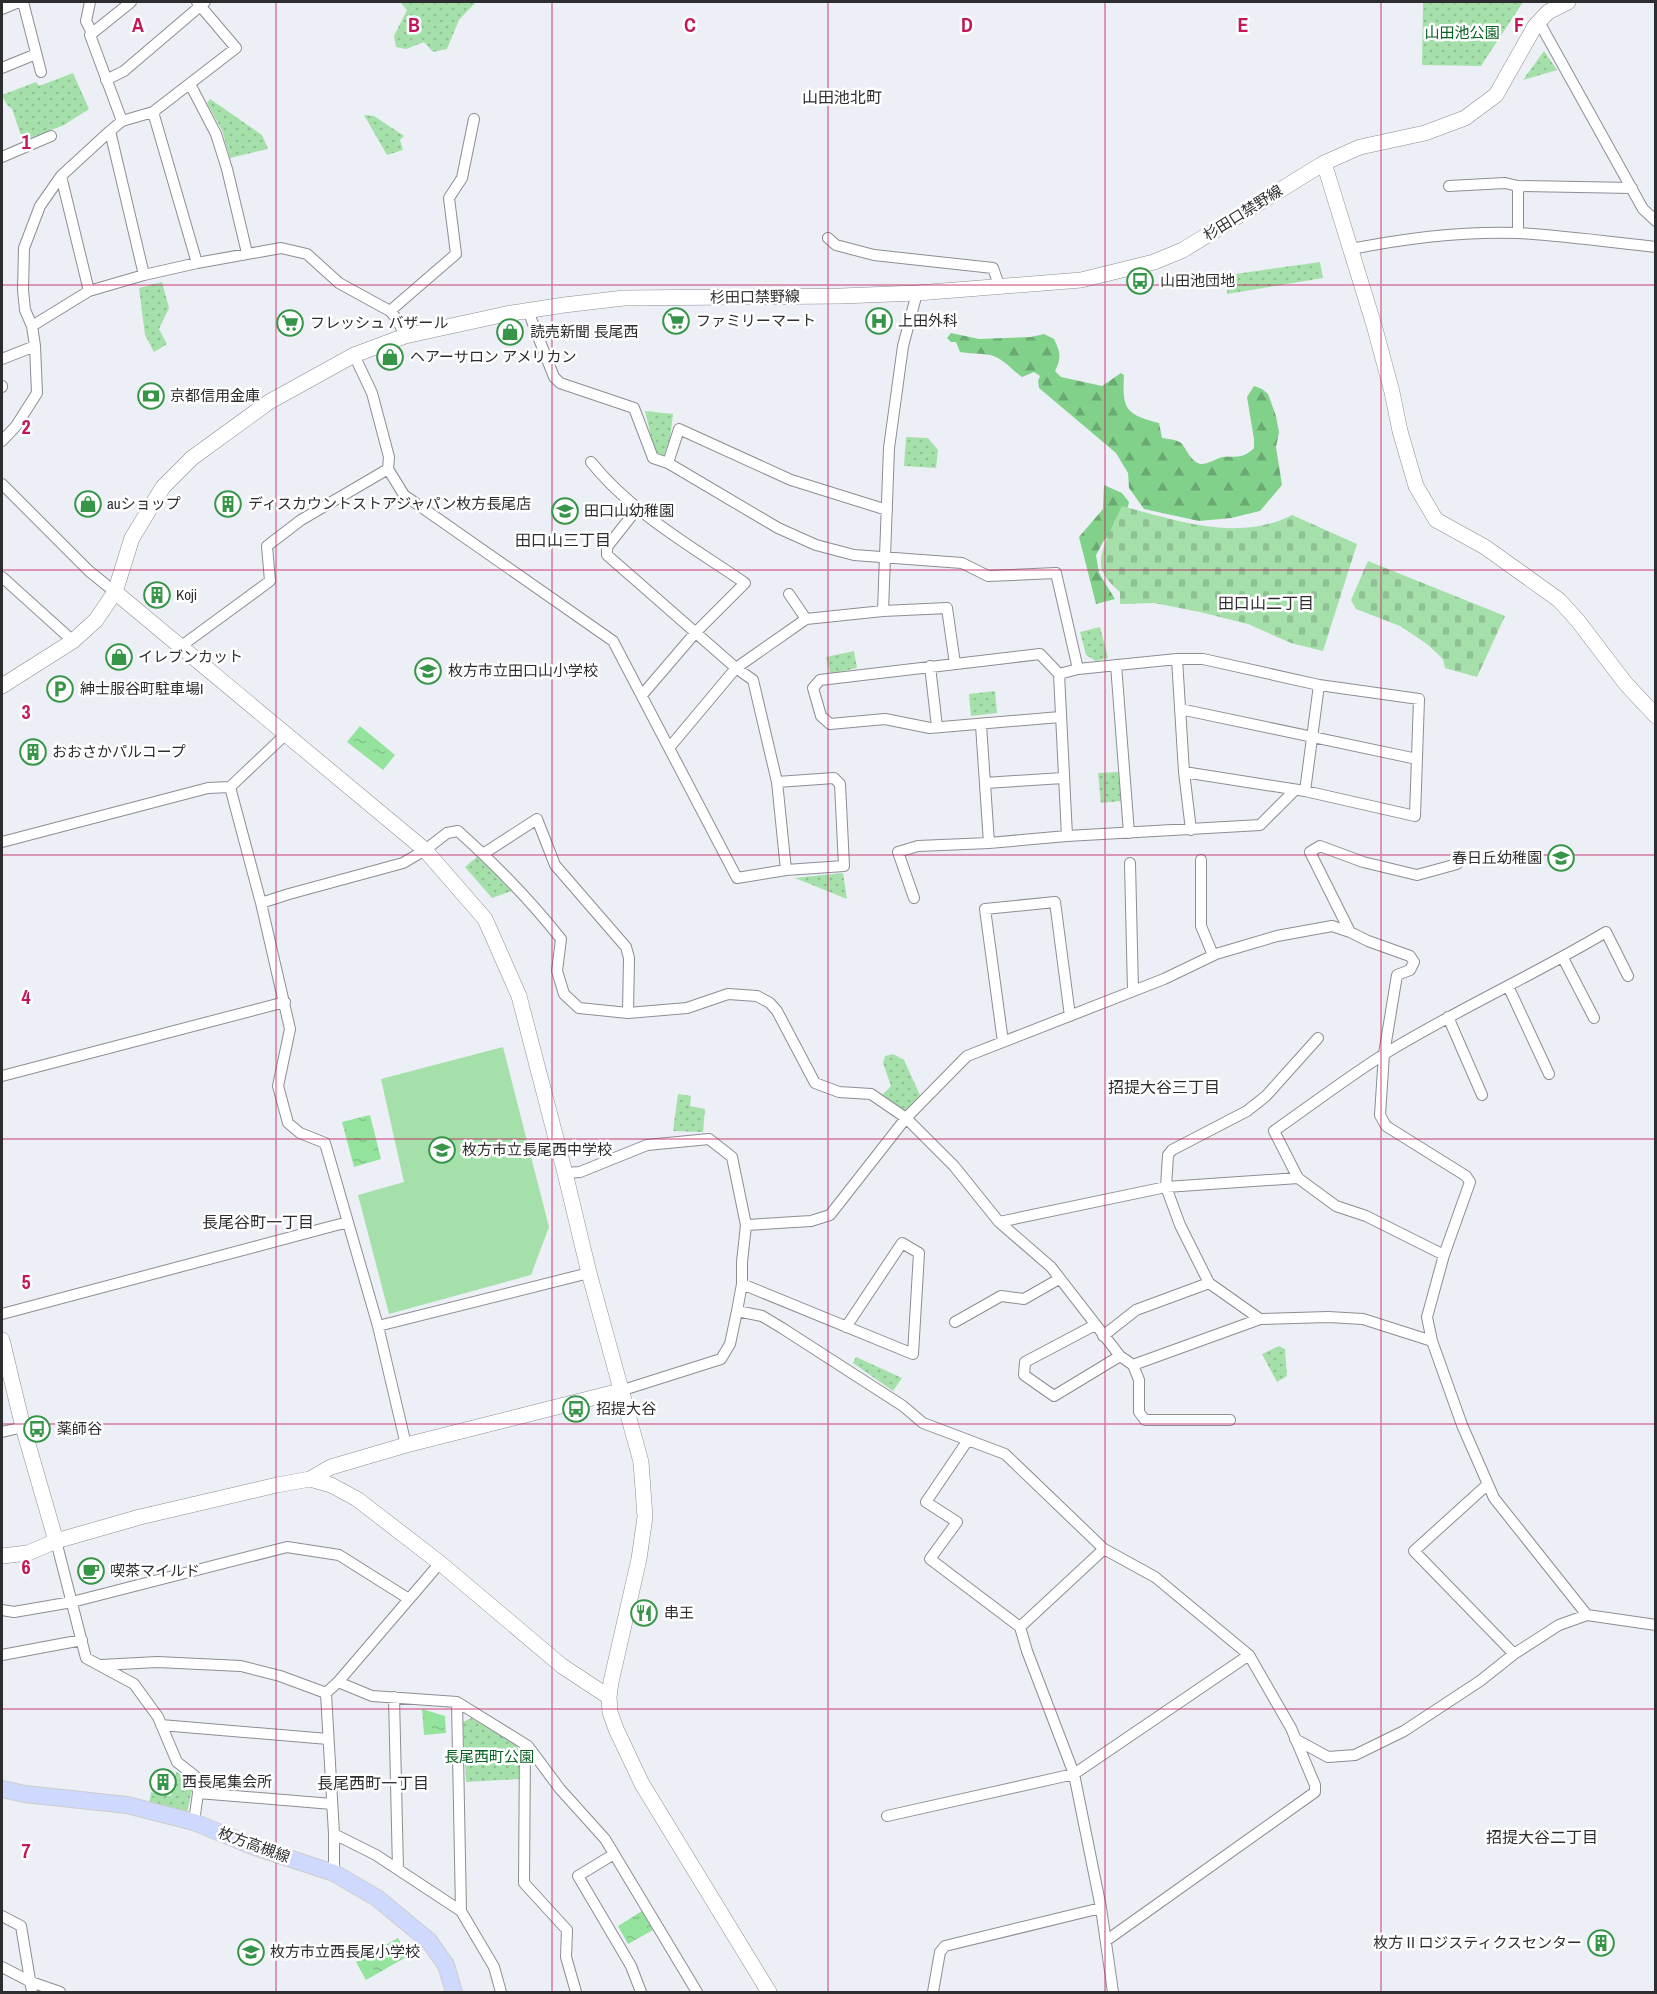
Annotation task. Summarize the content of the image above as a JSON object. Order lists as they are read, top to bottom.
{
  "streets": {
    "main road": ["枚方高槻線"],
    "street": ["杉田口禁野線"]
  },
  "districts": [
    "山田池北町",
    "田口山三丁目",
    "田口山二丁目",
    "招提大谷三丁目",
    "長尾谷町一丁目",
    "長尾西町一丁目",
    "招提大谷二丁目"
  ],
  "parks": ["山田池公園", "長尾西町公園"],
  "places": {
    "bus stop": ["山田池団地", "招提大谷", "薬師谷"],
    "supermarket": ["ファミリーマート", "フレッシュ バザール"],
    "hospital": ["上田外科"],
    "shop": [
      "読売新聞 長尾西",
      "ヘアーサロン アメリカン",
      "auショップ",
      "イレブンカット"
    ],
    "bank": ["京都信用金庫"],
    "building": [
      "ディスカウントストアジャパン枚方長尾店",
      "Koji",
      "おおさかパルコープ",
      "西長尾集会所",
      "枚方Ⅱロジスティクスセンター"
    ],
    "school or university": [
      "田口山幼稚園",
      "枚方市立田口山小学校",
      "春日丘幼稚園",
      "枚方市立長尾西中学校",
      "枚方市立西長尾小学校"
    ],
    "parking": ["紳士服谷町駐車場I"],
    "cafe": ["喫茶マイルド"],
    "restaurant": ["串王"]
  },
  "grid": {
    "columns": [
      "A",
      "B",
      "C",
      "D",
      "E",
      "F"
    ],
    "rows": [
      "1",
      "2",
      "3",
      "4",
      "5",
      "6",
      "7"
    ]
  }
}
